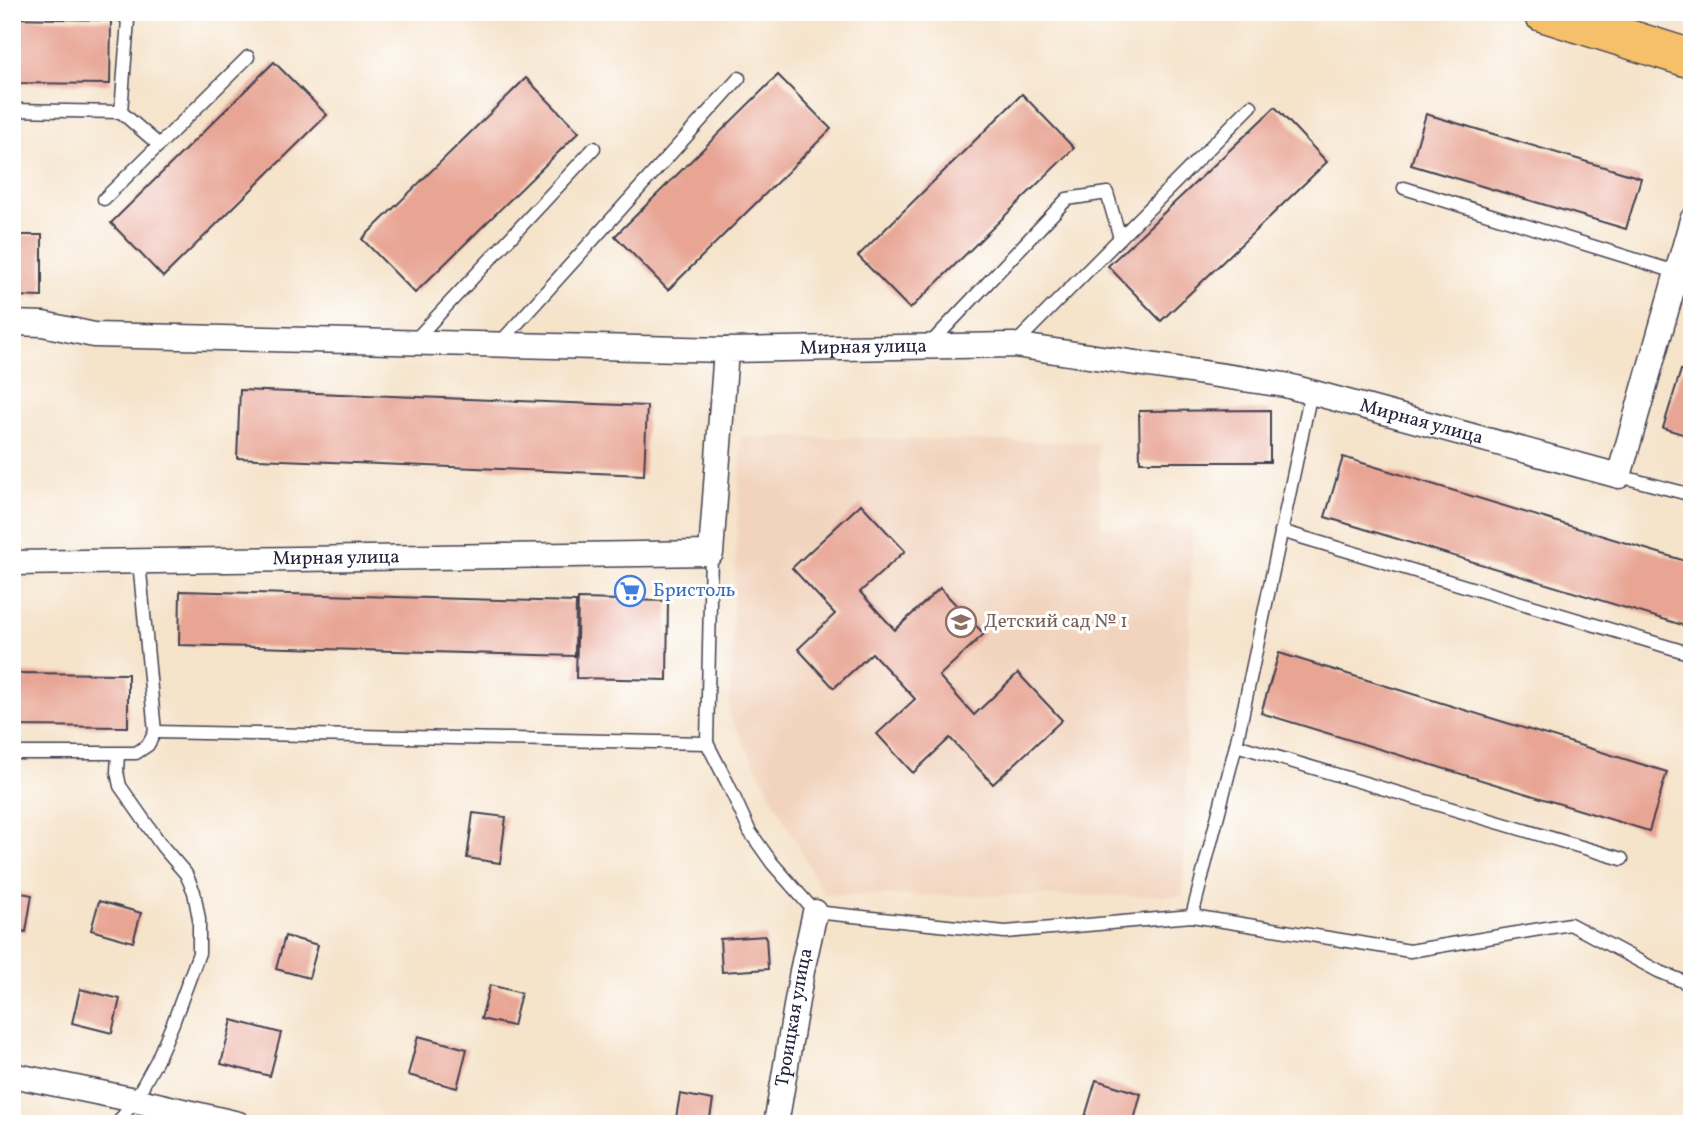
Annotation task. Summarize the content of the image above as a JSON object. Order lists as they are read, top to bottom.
{
  "streets": {
    "street": ["Мирная улица", "Троицкая улица"]
  },
  "places": {
    "supermarket": ["Бристоль"],
    "school or university": ["Детский сад № 1"]
  }
}
